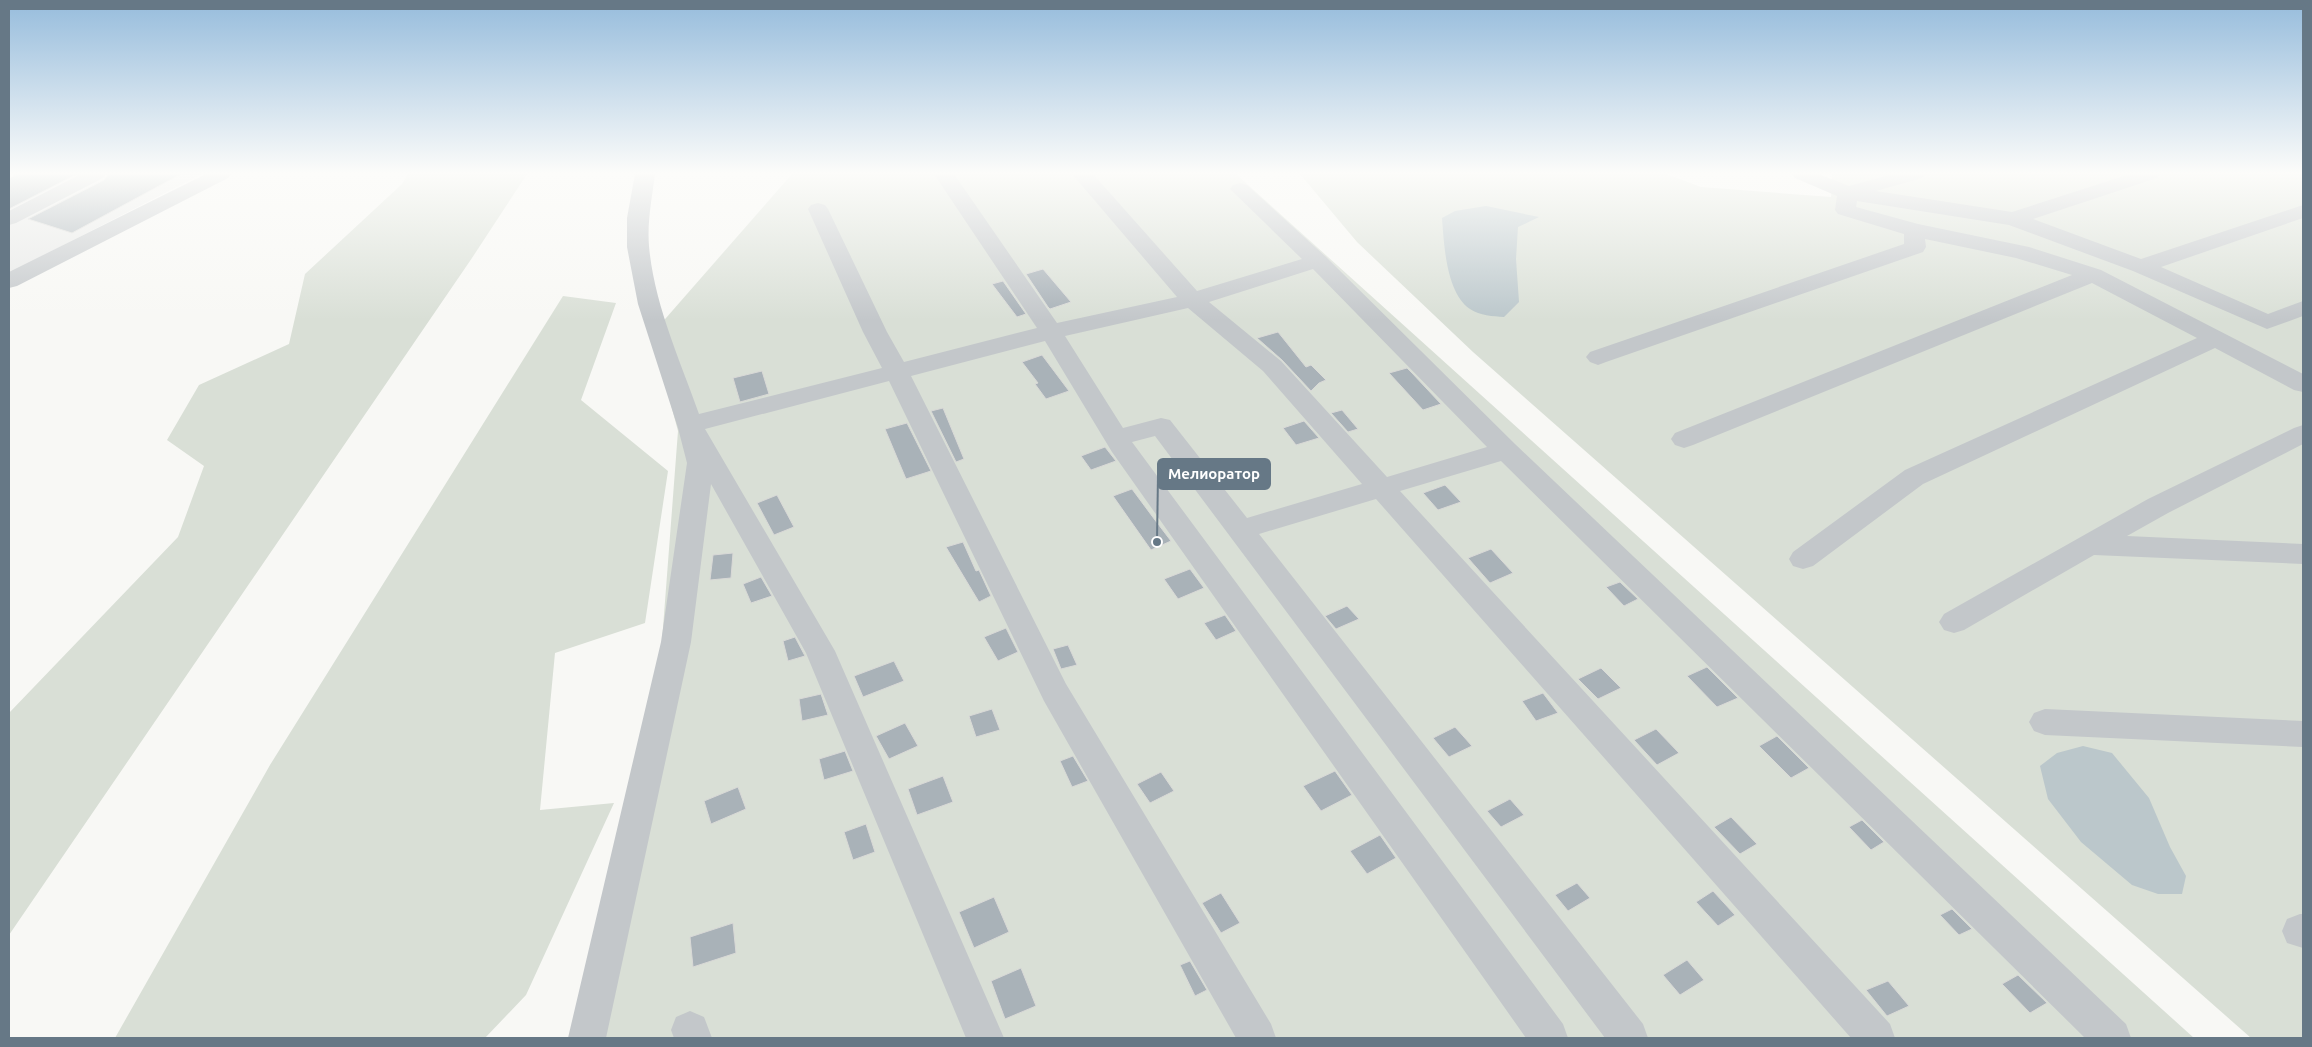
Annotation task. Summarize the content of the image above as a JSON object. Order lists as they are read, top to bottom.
{
  "places": ["Мелиоратор"]
}
